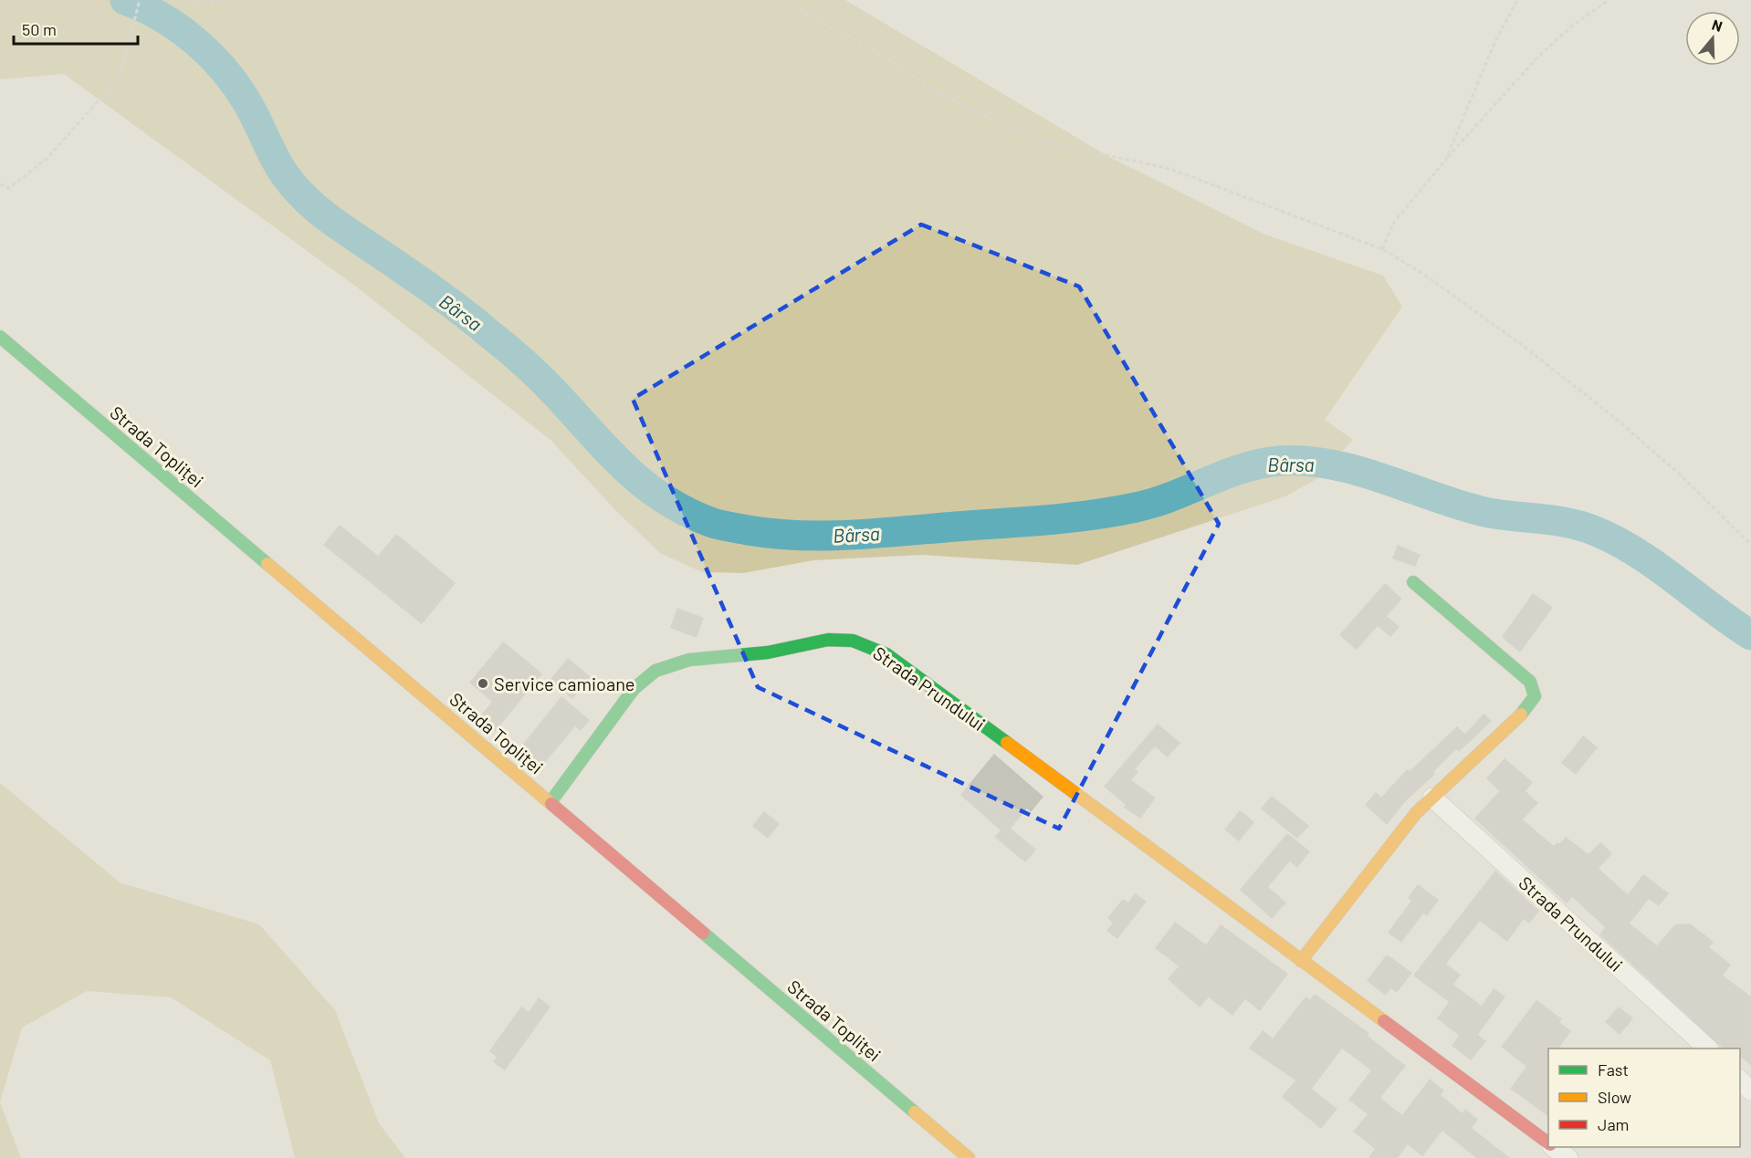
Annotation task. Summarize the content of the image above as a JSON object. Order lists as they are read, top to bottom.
{
  "streets": {
    "street": ["Strada Topliței", "Strada Prundului"]
  },
  "crossings": [
    ["Strada Topliței", "Strada Prundului"]
  ],
  "water": ["Bârsa"],
  "places": ["Service camioane"],
  "legend": ["Fast", "Slow", "Jam"],
  "scale_bar": "50 m",
  "north": "top"
}
